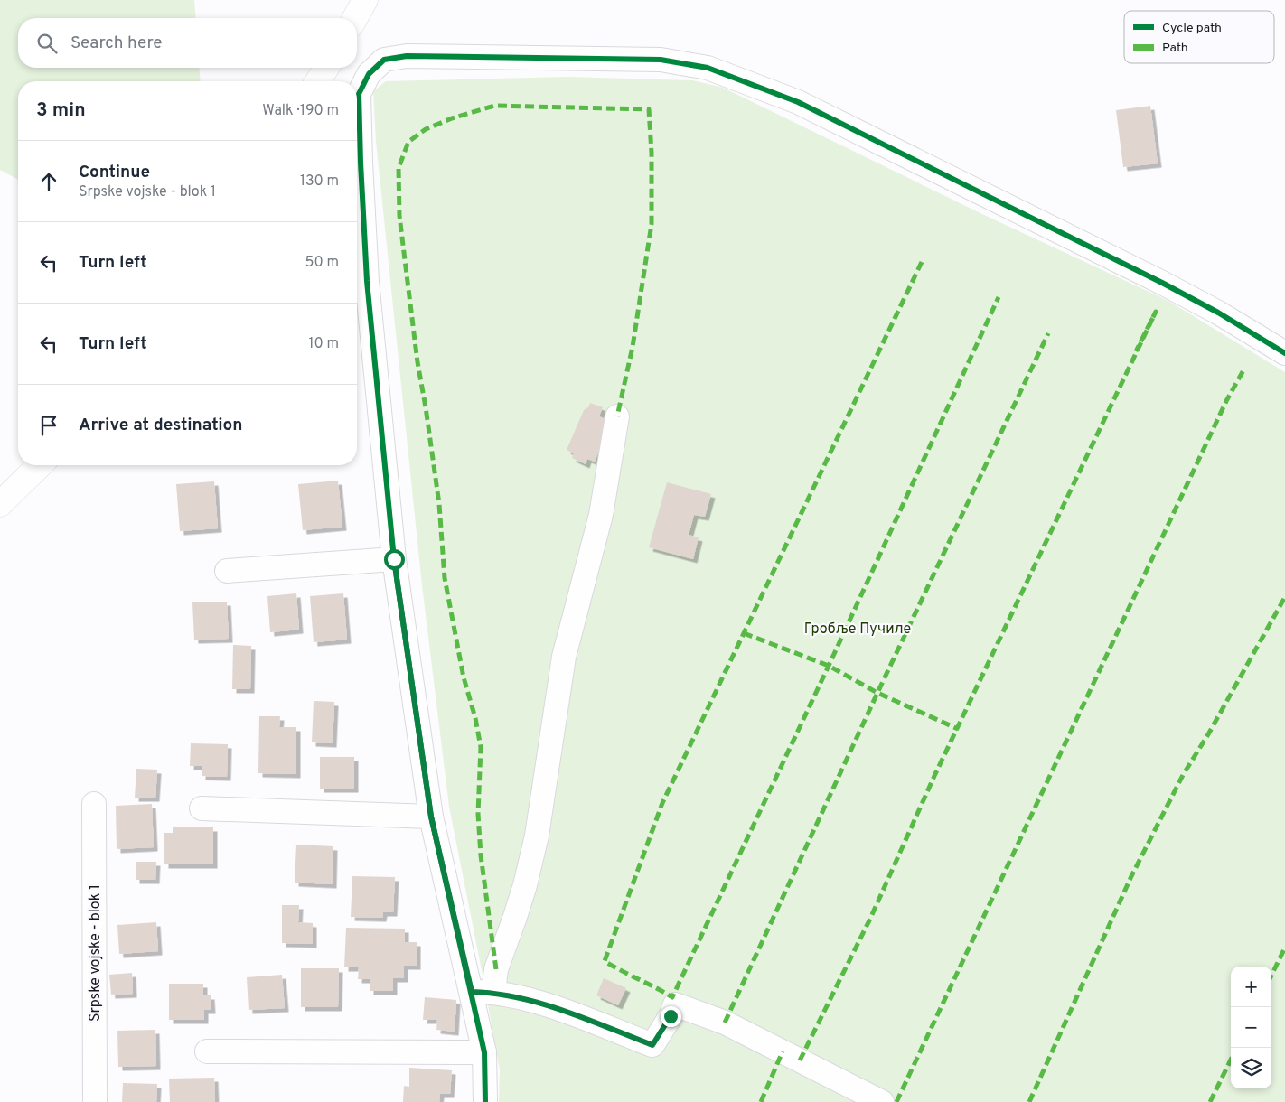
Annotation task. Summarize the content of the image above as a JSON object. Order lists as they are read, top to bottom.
{
  "streets": {
    "street": ["Srpske vojske - blok 1"]
  },
  "parks": ["Гробље Пучиле"],
  "legend": ["Cycle path", "Path"],
  "page": {
    "search": "Search here",
    "heading": ["3 min", "Walk · 190 m"],
    "list": [
      ["Continue", "Srpske vojske - blok 1", "130 m"],
      ["Turn left", "50 m"],
      ["Turn left", "10 m"],
      "Arrive at destination"
    ],
    "map_buttons": ["+", "−"]
  }
}
